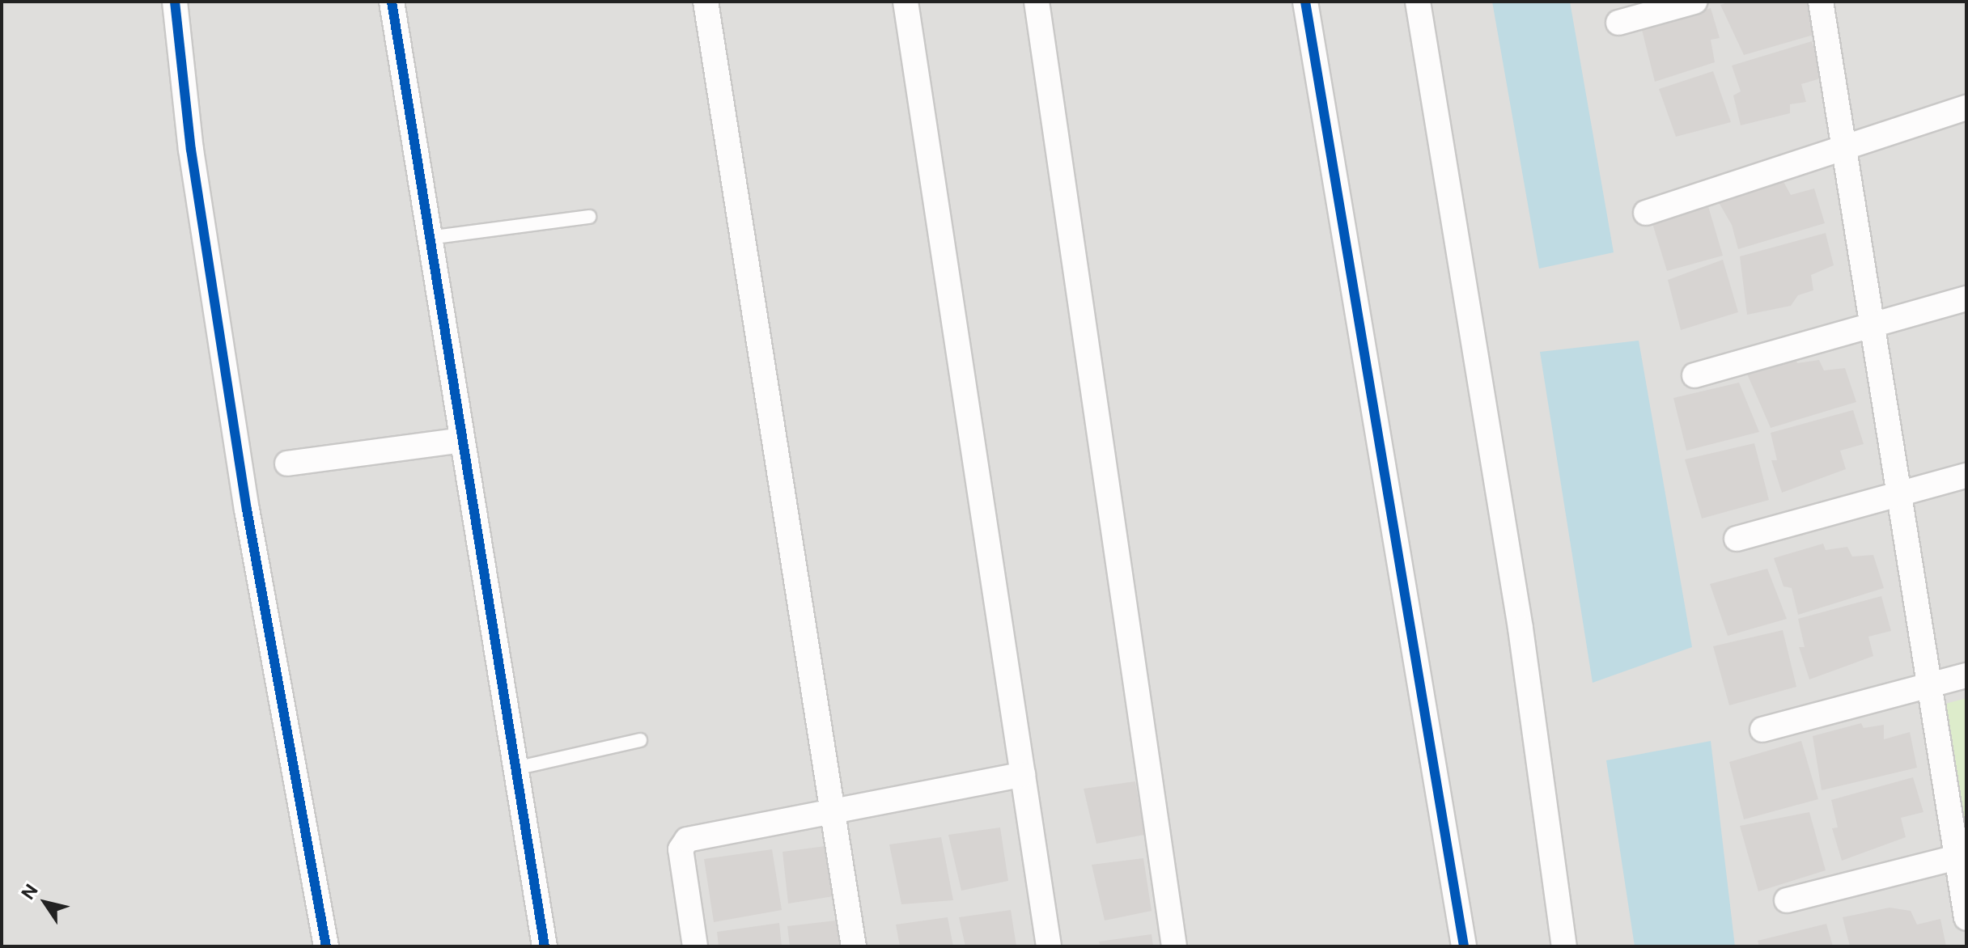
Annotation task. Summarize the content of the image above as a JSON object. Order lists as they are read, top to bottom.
{
  "north": "top left"
}
